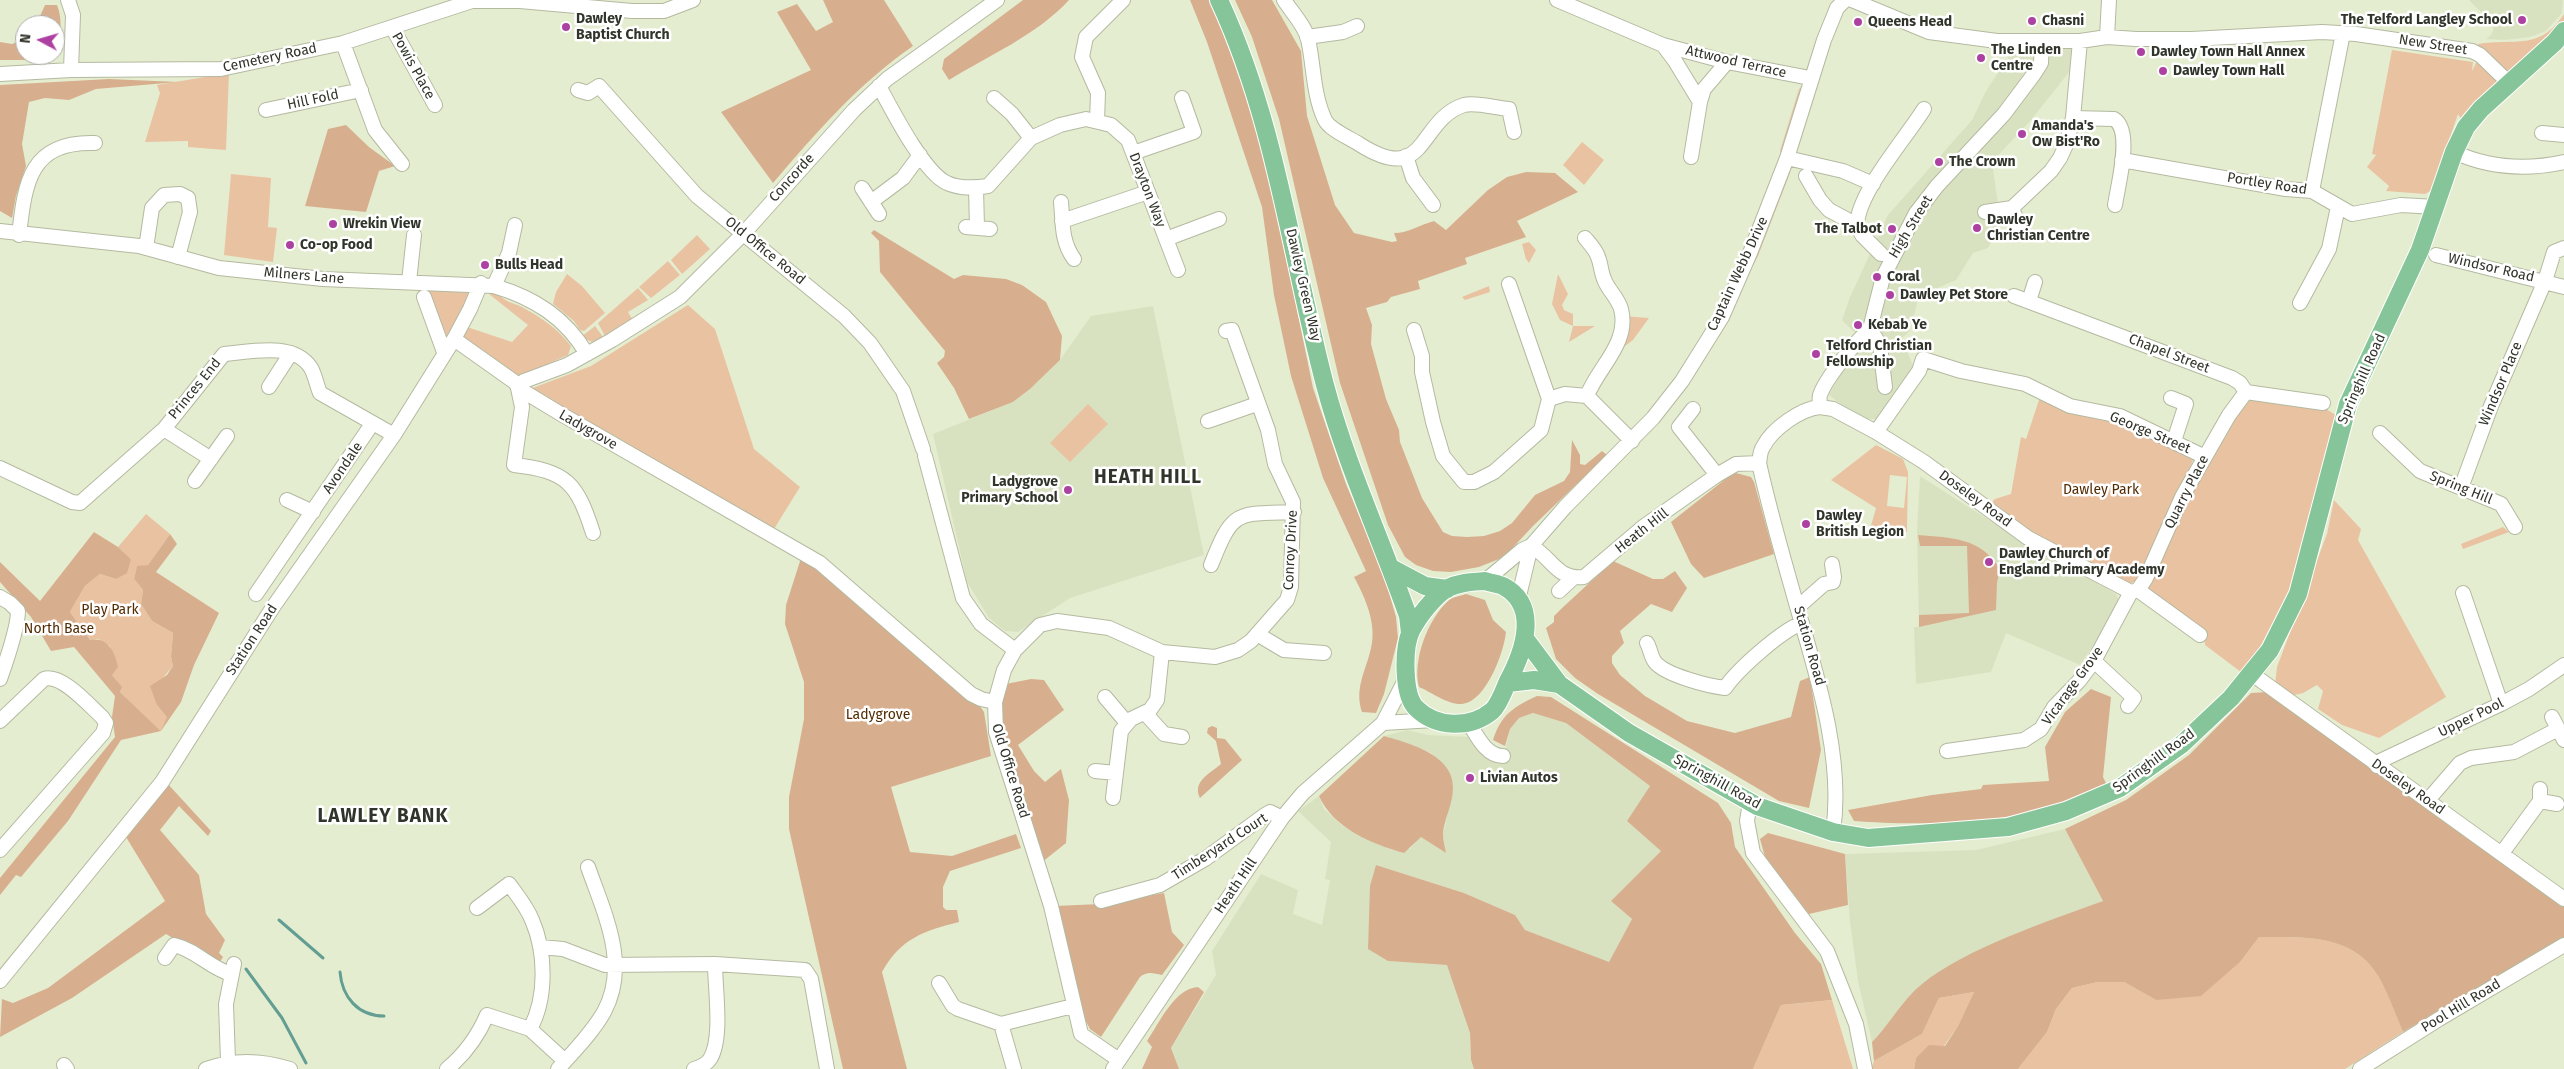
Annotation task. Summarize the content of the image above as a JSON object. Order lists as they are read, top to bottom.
{
  "streets": {
    "main road": ["Dawley Green Way", "Springhill Road"],
    "street": [
      "New Street",
      "Cemetery Road",
      "Attwood Terrace",
      "Powis Place",
      "Hill Fold",
      "Concorde",
      "Portley Road",
      "Drayton Way",
      "High Street",
      "Old Office Road",
      "Windsor Road",
      "Captain Webb Drive",
      "Milners Lane",
      "Chapel Street",
      "Windsor Place",
      "Princes End",
      "Ladygrove",
      "George Street",
      "Avondale",
      "Spring Hill",
      "Quarry Place",
      "Doseley Road",
      "Heath Hill",
      "Conroy Drive",
      "Station Road",
      "Vicarage Grove",
      "Upper Pool",
      "Timberyard Court",
      "Pool Hill Road"
    ]
  },
  "crossings": [
    ["New Street", "High Street"],
    ["New Street", "Captain Webb Drive"],
    ["New Street", "Springhill Road"],
    ["Cemetery Road", "Powis Place"],
    ["Attwood Terrace", "Captain Webb Drive"],
    ["Concorde", "Old Office Road"],
    ["Concorde", "Milners Lane"],
    ["Concorde", "Ladygrove"],
    ["Portley Road", "Springhill Road"],
    ["Old Office Road", "Ladygrove"],
    ["Old Office Road", "Heath Hill"],
    ["Old Office Road", "Conroy Drive"],
    ["Windsor Road", "Springhill Road"],
    ["Windsor Road", "Windsor Place"],
    ["Captain Webb Drive", "Dawley Green Way"],
    ["Captain Webb Drive", "Springhill Road"],
    ["Captain Webb Drive", "Heath Hill"],
    ["Milners Lane", "Station Road"],
    ["Dawley Green Way", "Springhill Road"],
    ["Dawley Green Way", "Heath Hill"],
    ["Chapel Street", "Quarry Place"],
    ["Springhill Road", "Doseley Road"],
    ["Springhill Road", "Heath Hill"],
    ["Springhill Road", "Station Road"],
    ["Windsor Place", "Spring Hill"],
    ["Ladygrove", "Station Road"],
    ["George Street", "Quarry Place"],
    ["George Street", "Doseley Road"],
    ["Quarry Place", "Doseley Road"],
    ["Quarry Place", "Vicarage Grove"],
    ["Doseley Road", "Vicarage Grove"],
    ["Doseley Road", "Upper Pool"],
    ["Heath Hill", "Station Road"],
    ["Heath Hill", "Timberyard Court"]
  ],
  "districts": ["HEATH HILL", "LAWLEY BANK"],
  "parks": [
    "Dawley Park",
    "Play Park",
    "North Base",
    "Ladygrove"
  ],
  "places": [
    "The Telford Langley School",
    "Chasni",
    "Queens Head",
    "Dawley Baptist Church",
    "Dawley Town Hall Annex",
    "The Linden Centre",
    "Dawley Town Hall",
    "Amanda's Ow Bist'Ro",
    "The Crown",
    "Wrekin View",
    "Dawley Christian Centre",
    "The Talbot",
    "Co-op Food",
    "Bulls Head",
    "Coral",
    "Dawley Pet Store",
    "Kebab Ye",
    "Telford Christian Fellowship",
    "Ladygrove Primary School",
    "Dawley British Legion",
    "Dawley Church of England Primary Academy",
    "Livian Autos"
  ],
  "north": "left"
}
